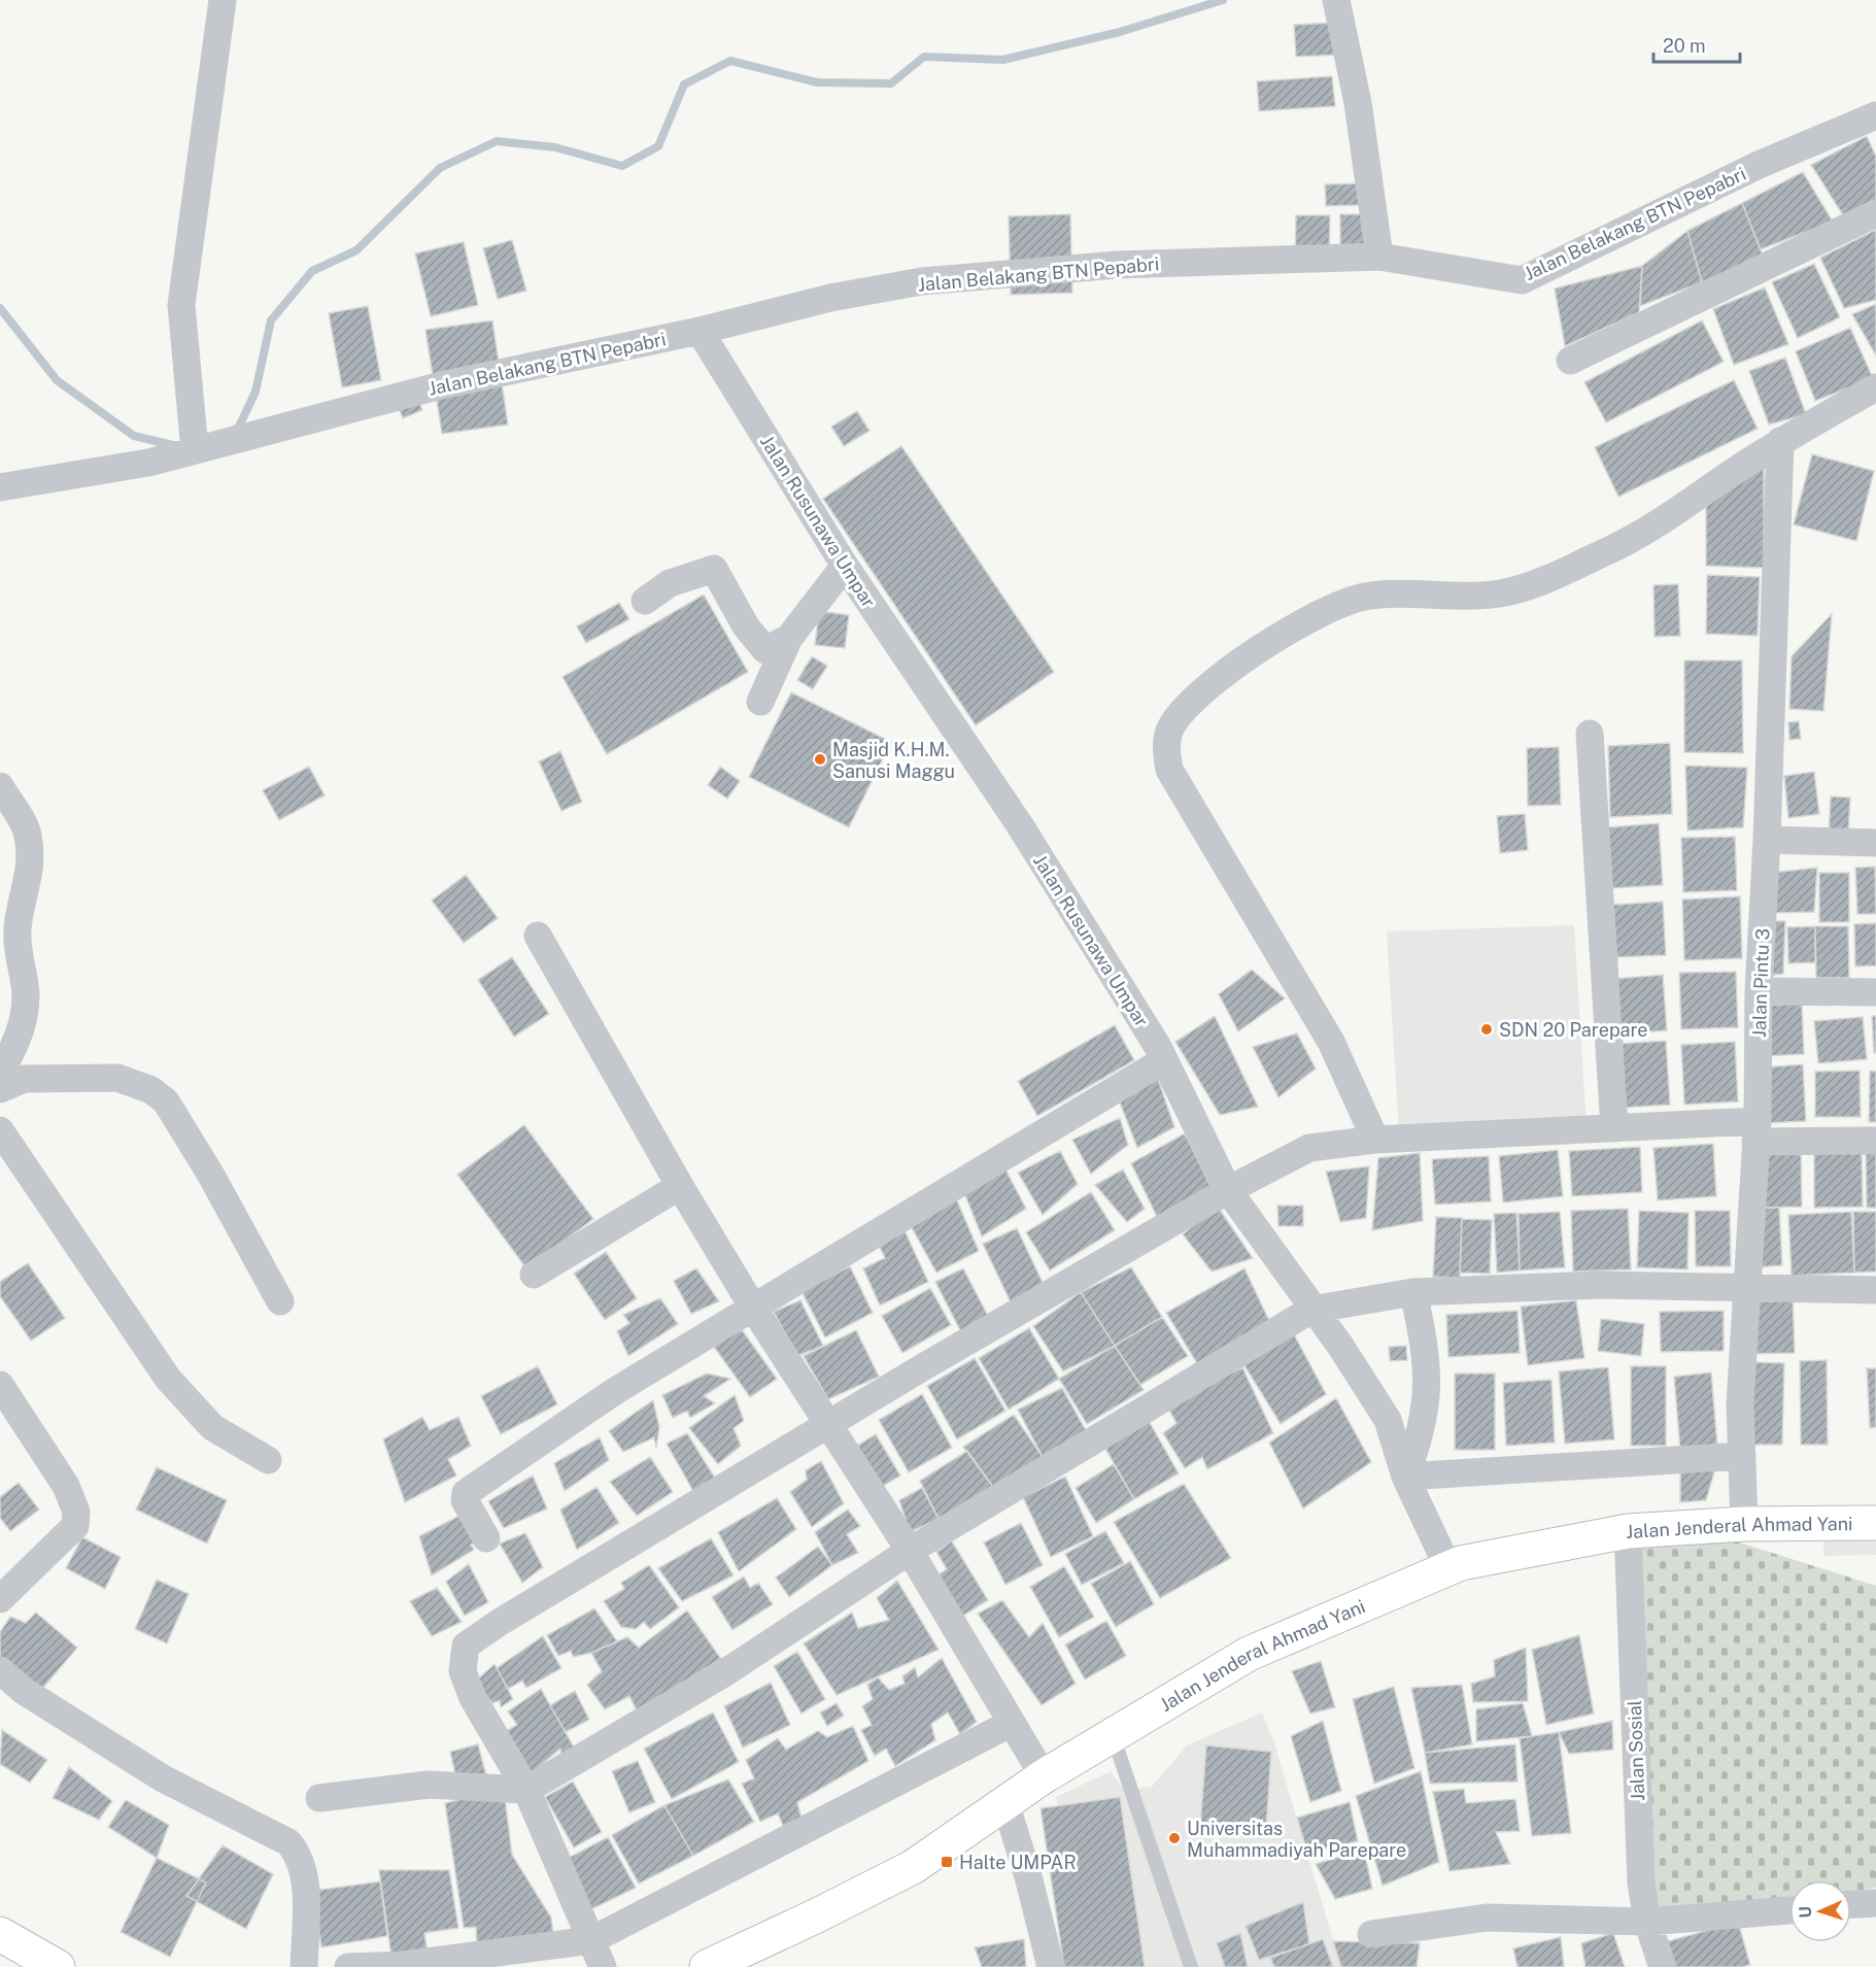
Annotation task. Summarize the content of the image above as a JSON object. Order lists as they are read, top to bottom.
{
  "streets": {
    "highway": ["Jalan Jenderal Ahmad Yani"],
    "street": [
      "Jalan Belakang BTN Pepabri",
      "Jalan Rusunawa Umpar",
      "Jalan Pintu 3",
      "Jalan Sosial"
    ]
  },
  "crossings": [
    ["Jalan Belakang BTN Pepabri", "Jalan Rusunawa Umpar"],
    ["Jalan Rusunawa Umpar", "Jalan Jenderal Ahmad Yani"],
    ["Jalan Pintu 3", "Jalan Jenderal Ahmad Yani"],
    ["Jalan Jenderal Ahmad Yani", "Jalan Sosial"]
  ],
  "places": {
    "other": ["Masjid K.H.M. Sanusi Maggu", "SDN 20 Parepare", "Universitas Muhammadiyah Parepare"],
    "transit": ["Halte UMPAR"]
  },
  "scale_bar": "20 m",
  "north": "left"
}
